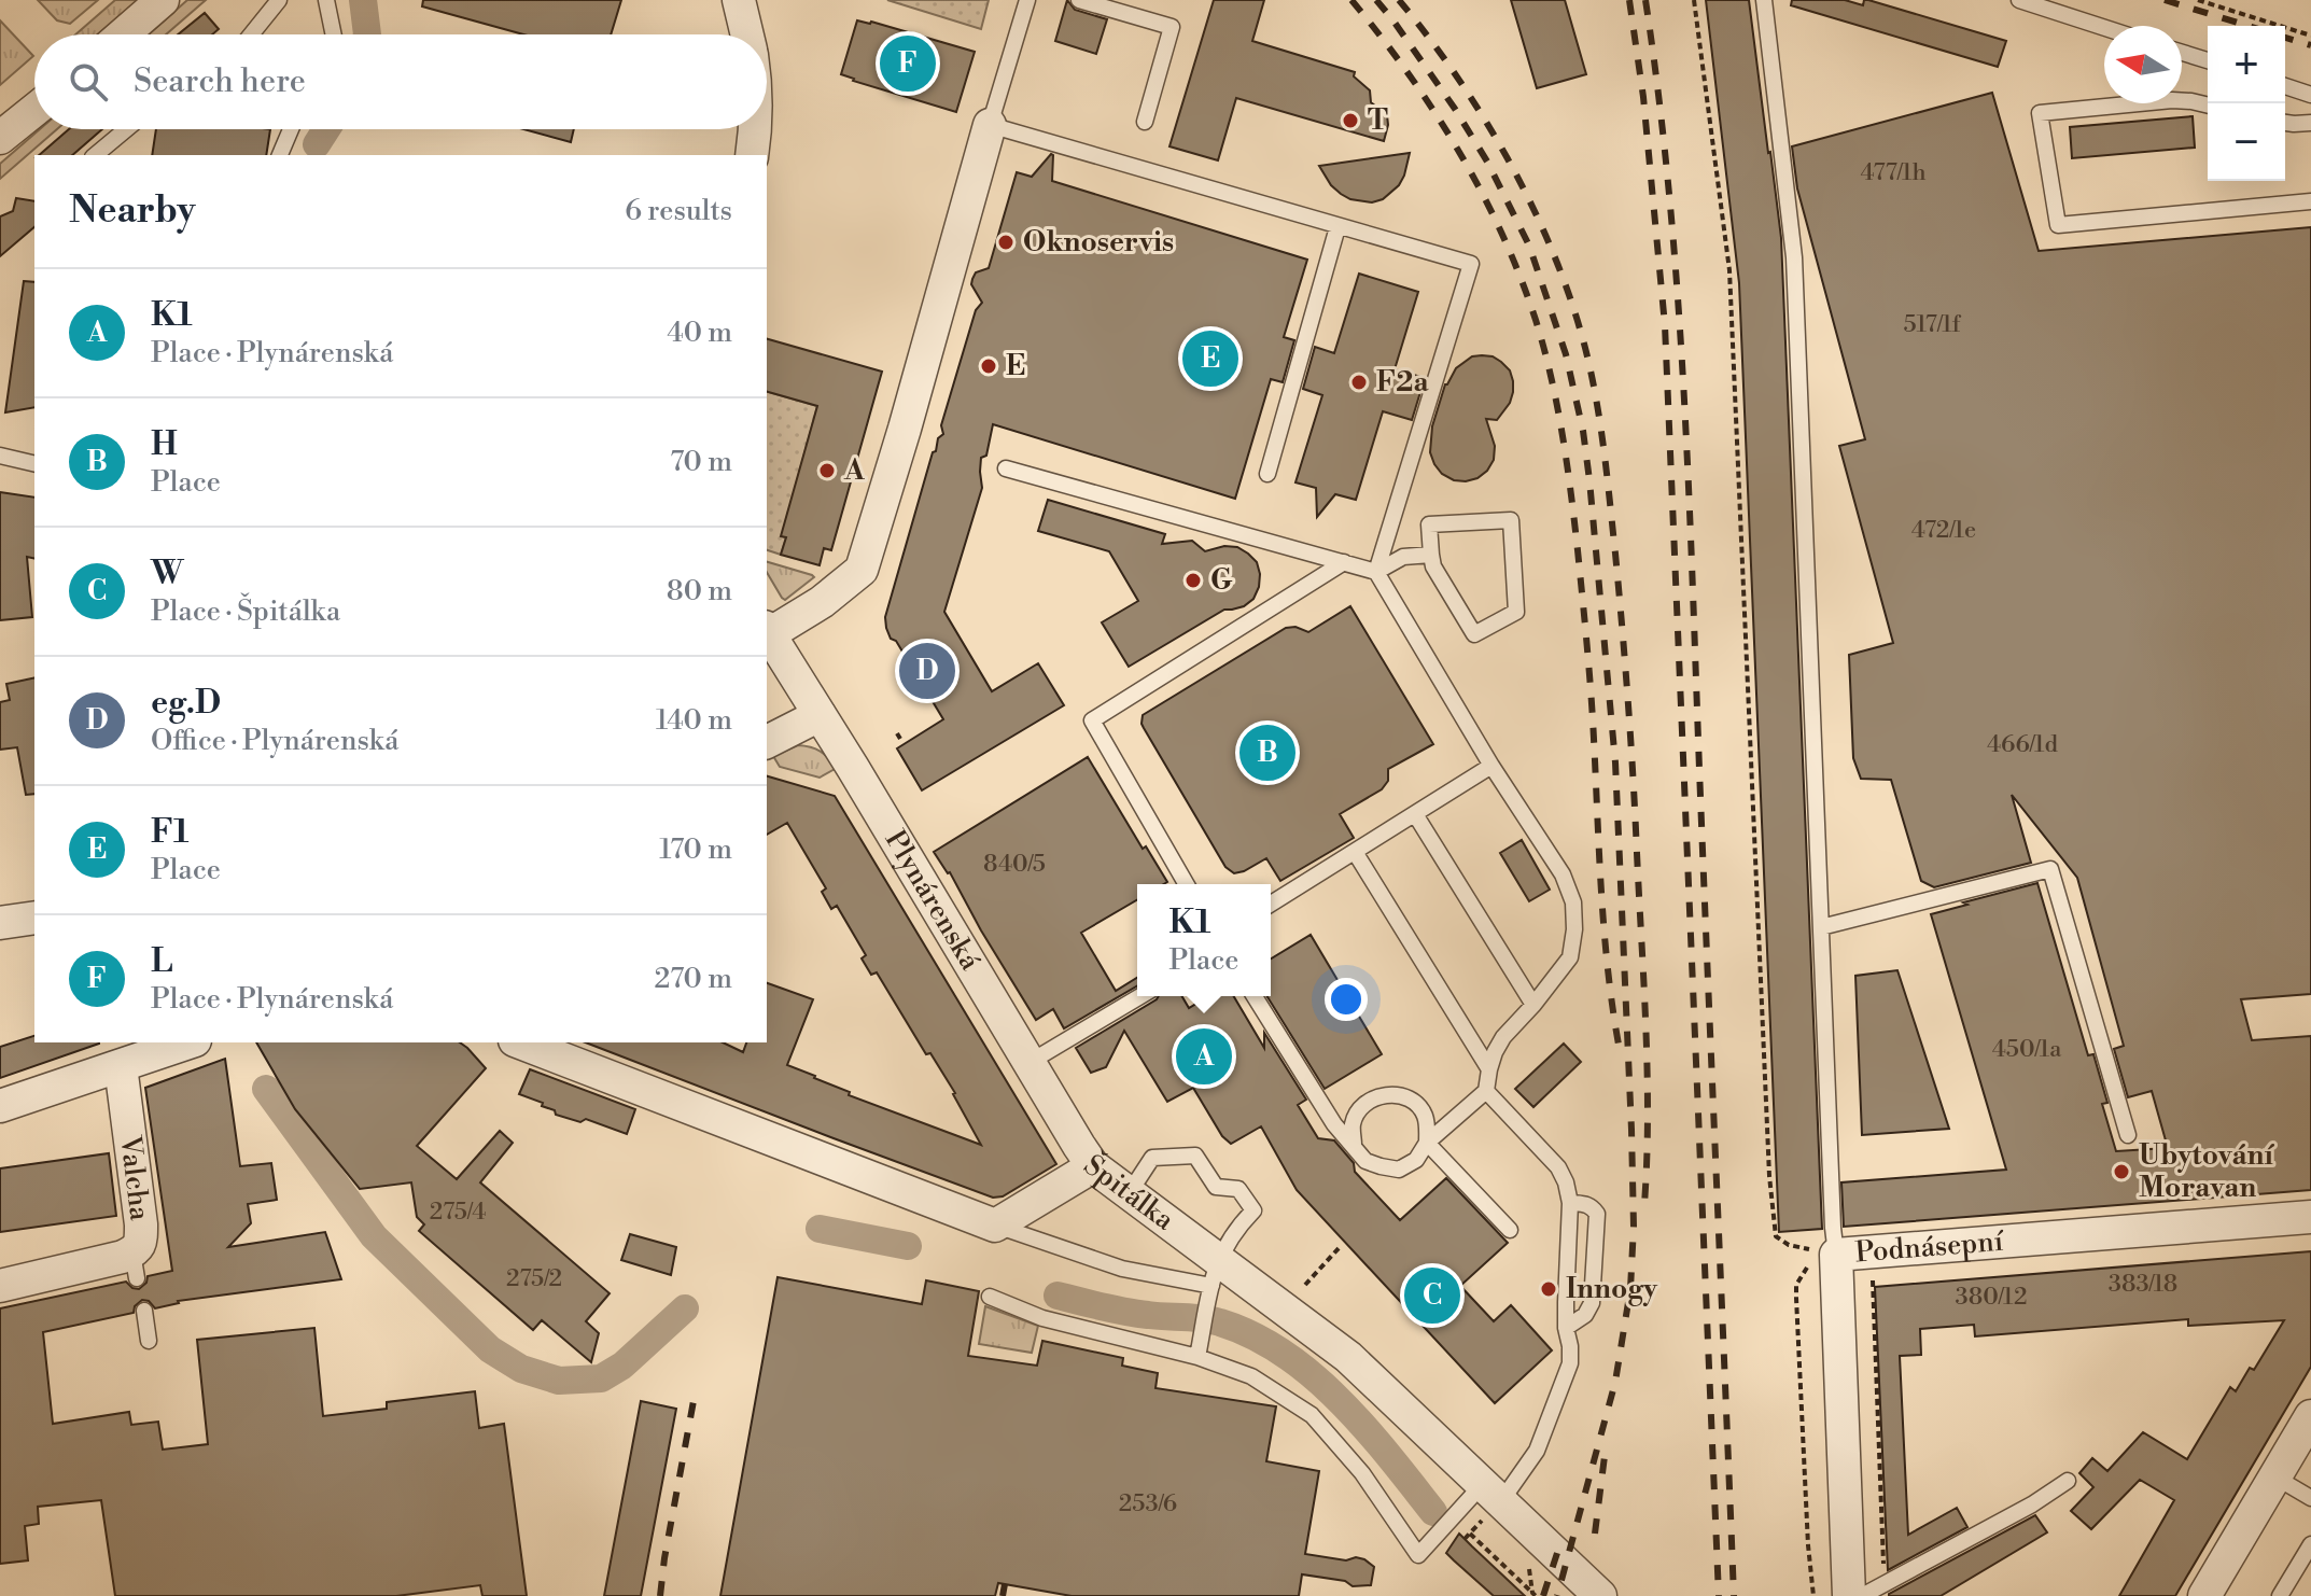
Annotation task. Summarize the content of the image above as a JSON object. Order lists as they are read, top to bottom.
{
  "streets": {
    "street": [
      "Plynárenská",
      "Valcha",
      "Špitálka",
      "Podnásepní"
    ]
  },
  "crossings": [
    ["Plynárenská", "Špitálka"]
  ],
  "places": [
    "T",
    "Oknoservis",
    "E",
    "F2a",
    "A",
    "G",
    "Ubytování Moravan",
    "Innogy"
  ],
  "house_numbers": [
    "477/1h",
    "517/1f",
    "472/1e",
    "466/1d",
    "840/5",
    "450/1a",
    "275/4",
    "275/2",
    "383/18",
    "380/12",
    "253/6"
  ],
  "north": "left",
  "page": {
    "map_buttons": ["+", "−"],
    "pins": [
      "F",
      "E",
      "D",
      "B",
      "A",
      "C"
    ],
    "search": "Search here",
    "heading": ["Nearby", "6 results"],
    "list": [
      {
        "mark": "A",
        "name": "K1",
        "note": "Place · Plynárenská",
        "value": "40 m"
      },
      {
        "mark": "B",
        "name": "H",
        "note": "Place",
        "value": "70 m"
      },
      {
        "mark": "C",
        "name": "W",
        "note": "Place · Špitálka",
        "value": "80 m"
      },
      {
        "mark": "D",
        "name": "eg.D",
        "note": "Office · Plynárenská",
        "value": "140 m"
      },
      {
        "mark": "E",
        "name": "F1",
        "note": "Place",
        "value": "170 m"
      },
      {
        "mark": "F",
        "name": "L",
        "note": "Place · Plynárenská",
        "value": "270 m"
      }
    ],
    "popup": ["K1", "Place"]
  }
}
